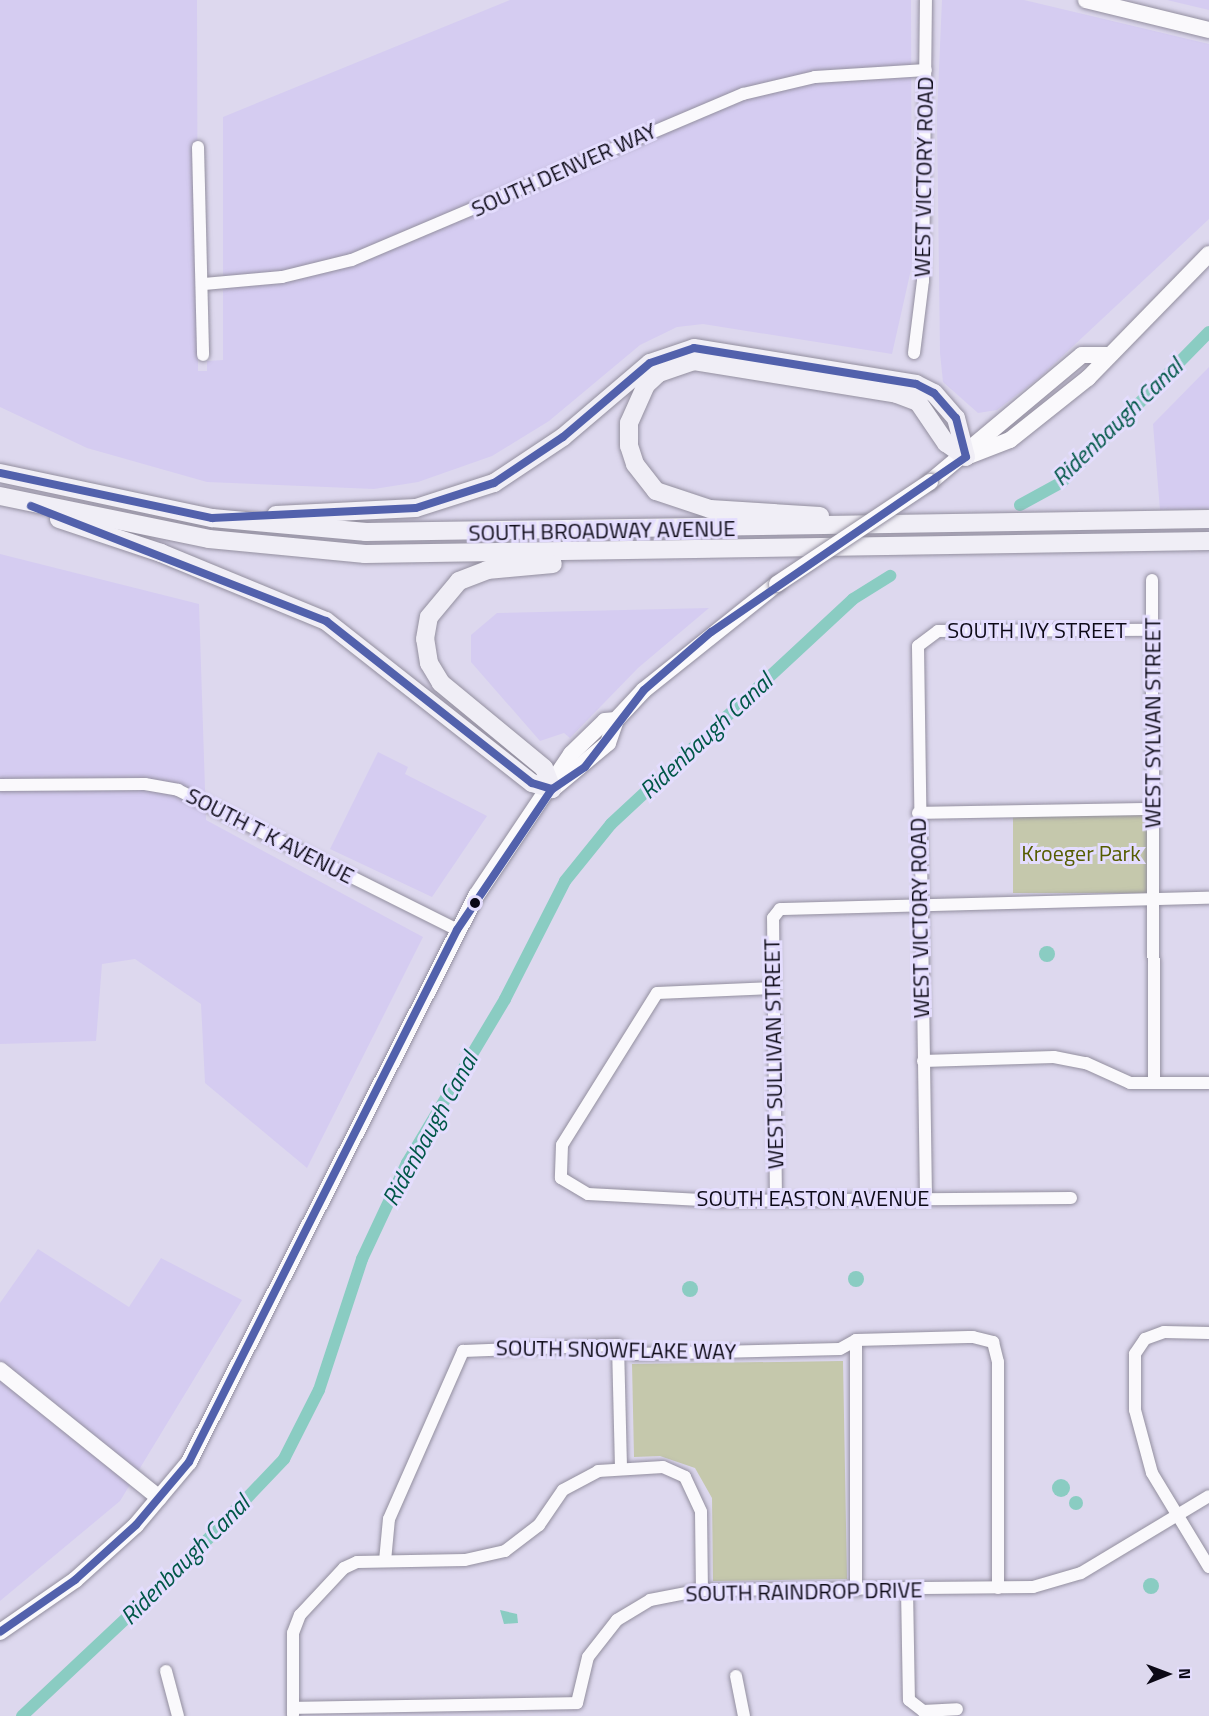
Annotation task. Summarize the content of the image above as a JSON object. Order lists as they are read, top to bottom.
{
  "streets": {
    "main road": ["SOUTH BROADWAY AVENUE"],
    "street": [
      "SOUTH DENVER WAY",
      "WEST VICTORY ROAD",
      "SOUTH IVY STREET",
      "WEST SYLVAN STREET",
      "SOUTH T K AVENUE",
      "WEST SULLIVAN STREET",
      "SOUTH EASTON AVENUE",
      "SOUTH SNOWFLAKE WAY",
      "SOUTH RAINDROP DRIVE"
    ]
  },
  "crossings": [
    ["SOUTH DENVER WAY", "WEST VICTORY ROAD"],
    ["WEST VICTORY ROAD", "SOUTH IVY STREET"],
    ["WEST VICTORY ROAD", "WEST SULLIVAN STREET"],
    ["WEST VICTORY ROAD", "SOUTH EASTON AVENUE"],
    ["SOUTH IVY STREET", "WEST SYLVAN STREET"],
    ["WEST SULLIVAN STREET", "SOUTH EASTON AVENUE"],
    ["SOUTH SNOWFLAKE WAY", "SOUTH RAINDROP DRIVE"]
  ],
  "water": ["Ridenbaugh Canal"],
  "parks": ["Kroeger Park"],
  "north": "right"
}
